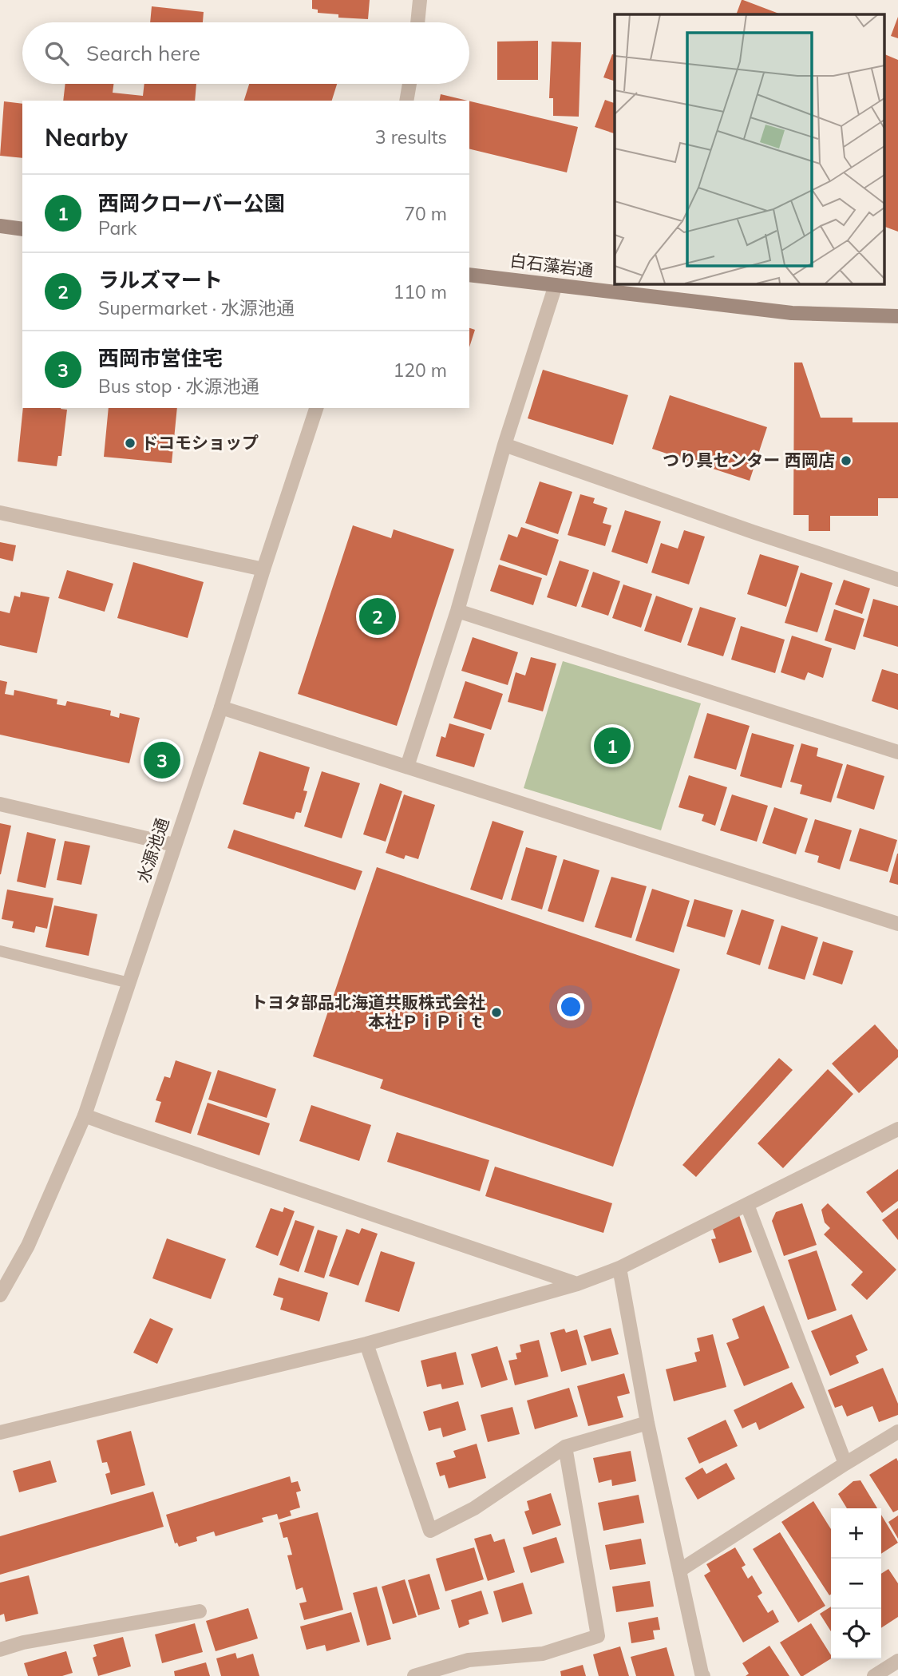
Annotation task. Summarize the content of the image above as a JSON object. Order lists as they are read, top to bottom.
{
  "streets": {
    "main road": ["白石藻岩通"],
    "street": ["水源池通"]
  },
  "places": ["ドコモショップ", "つり具センター 西岡店", "トヨタ部品北海道共販株式会社 本社ＰｉＰｉｔ"],
  "page": {
    "search": "Search here",
    "heading": ["Nearby", "3 results"],
    "list": [
      {
        "mark": "1",
        "name": "西岡クローバー公園",
        "note": "Park",
        "value": "70 m"
      },
      {
        "mark": "2",
        "name": "ラルズマート",
        "note": "Supermarket · 水源池通",
        "value": "110 m"
      },
      {
        "mark": "3",
        "name": "西岡市営住宅",
        "note": "Bus stop · 水源池通",
        "value": "120 m"
      }
    ],
    "pins": ["2", "1", "3"],
    "map_buttons": ["+", "−"]
  }
}
